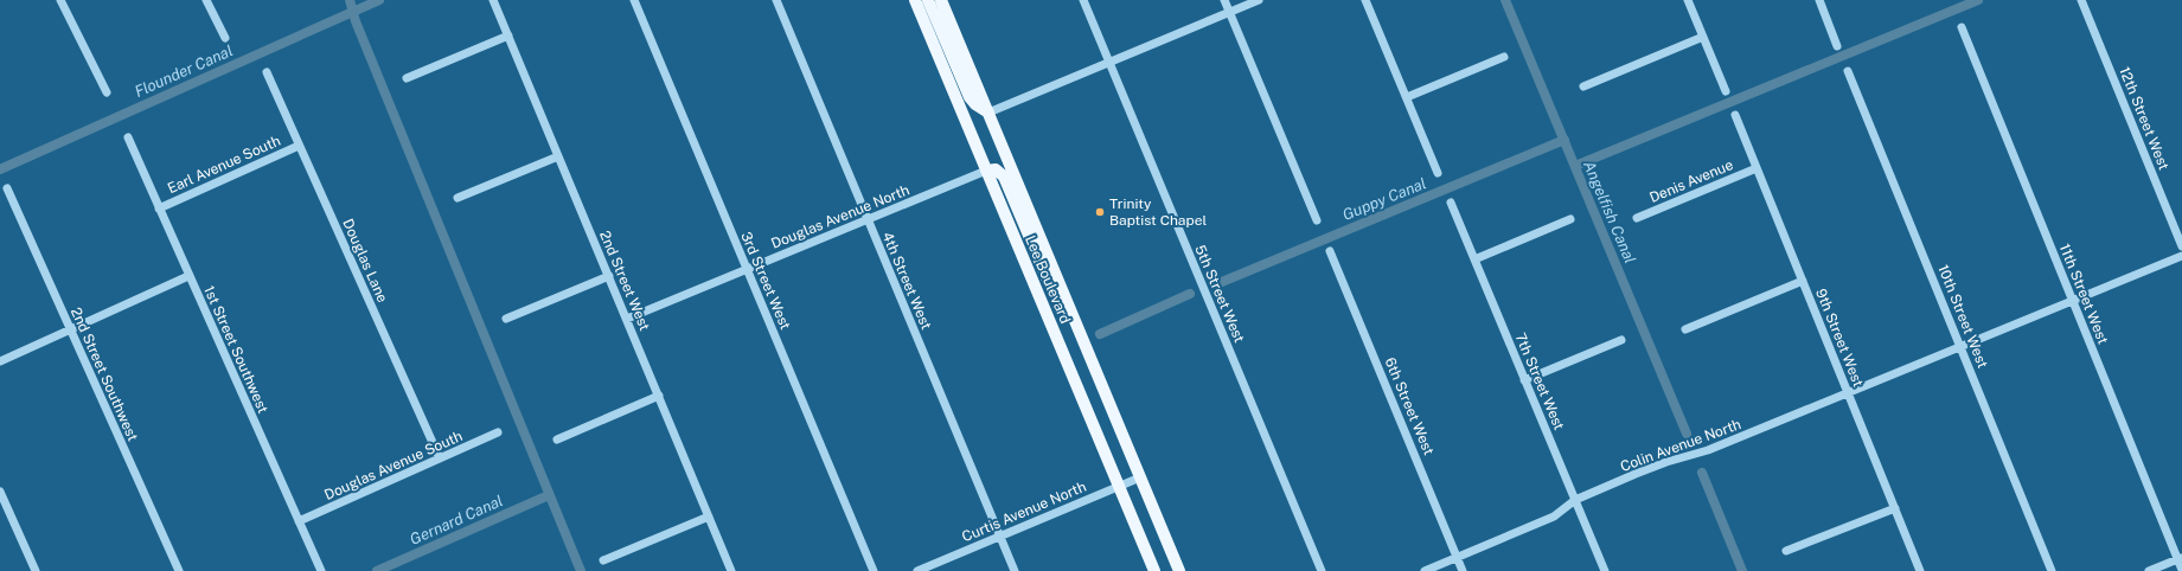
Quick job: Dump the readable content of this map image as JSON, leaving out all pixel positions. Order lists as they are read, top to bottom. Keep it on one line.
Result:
{"streets":{"main road":["Lee Boulevard"],"street":["12th Street West","Earl Avenue South","Denis Avenue","Douglas Avenue North","Douglas Lane","2nd Street West","3rd Street West","4th Street West","5th Street West","11th Street West","10th Street West","9th Street West","1st Street Southwest","2nd Street Southwest","7th Street West","6th Street West","Colin Avenue North","Douglas Avenue South","Curtis Avenue North"]},"crossings":[["Earl Avenue South","Douglas Lane"],["Earl Avenue South","1st Street Southwest"],["Denis Avenue","9th Street West"],["Douglas Avenue North","Lee Boulevard"],["Douglas Avenue North","2nd Street West"],["Douglas Avenue North","3rd Street West"],["Douglas Avenue North","4th Street West"],["Douglas Lane","Douglas Avenue South"],["Lee Boulevard","Curtis Avenue North"],["4th Street West","Curtis Avenue North"],["11th Street West","Colin Avenue North"],["10th Street West","Colin Avenue North"],["9th Street West","Colin Avenue North"],["1st Street Southwest","Douglas Avenue South"],["7th Street West","Colin Avenue North"],["6th Street West","Colin Avenue North"]],"water":["Flounder Canal","Guppy Canal","Angelfish Canal","Gernard Canal"],"places":["Trinity Baptist Chapel"]}
